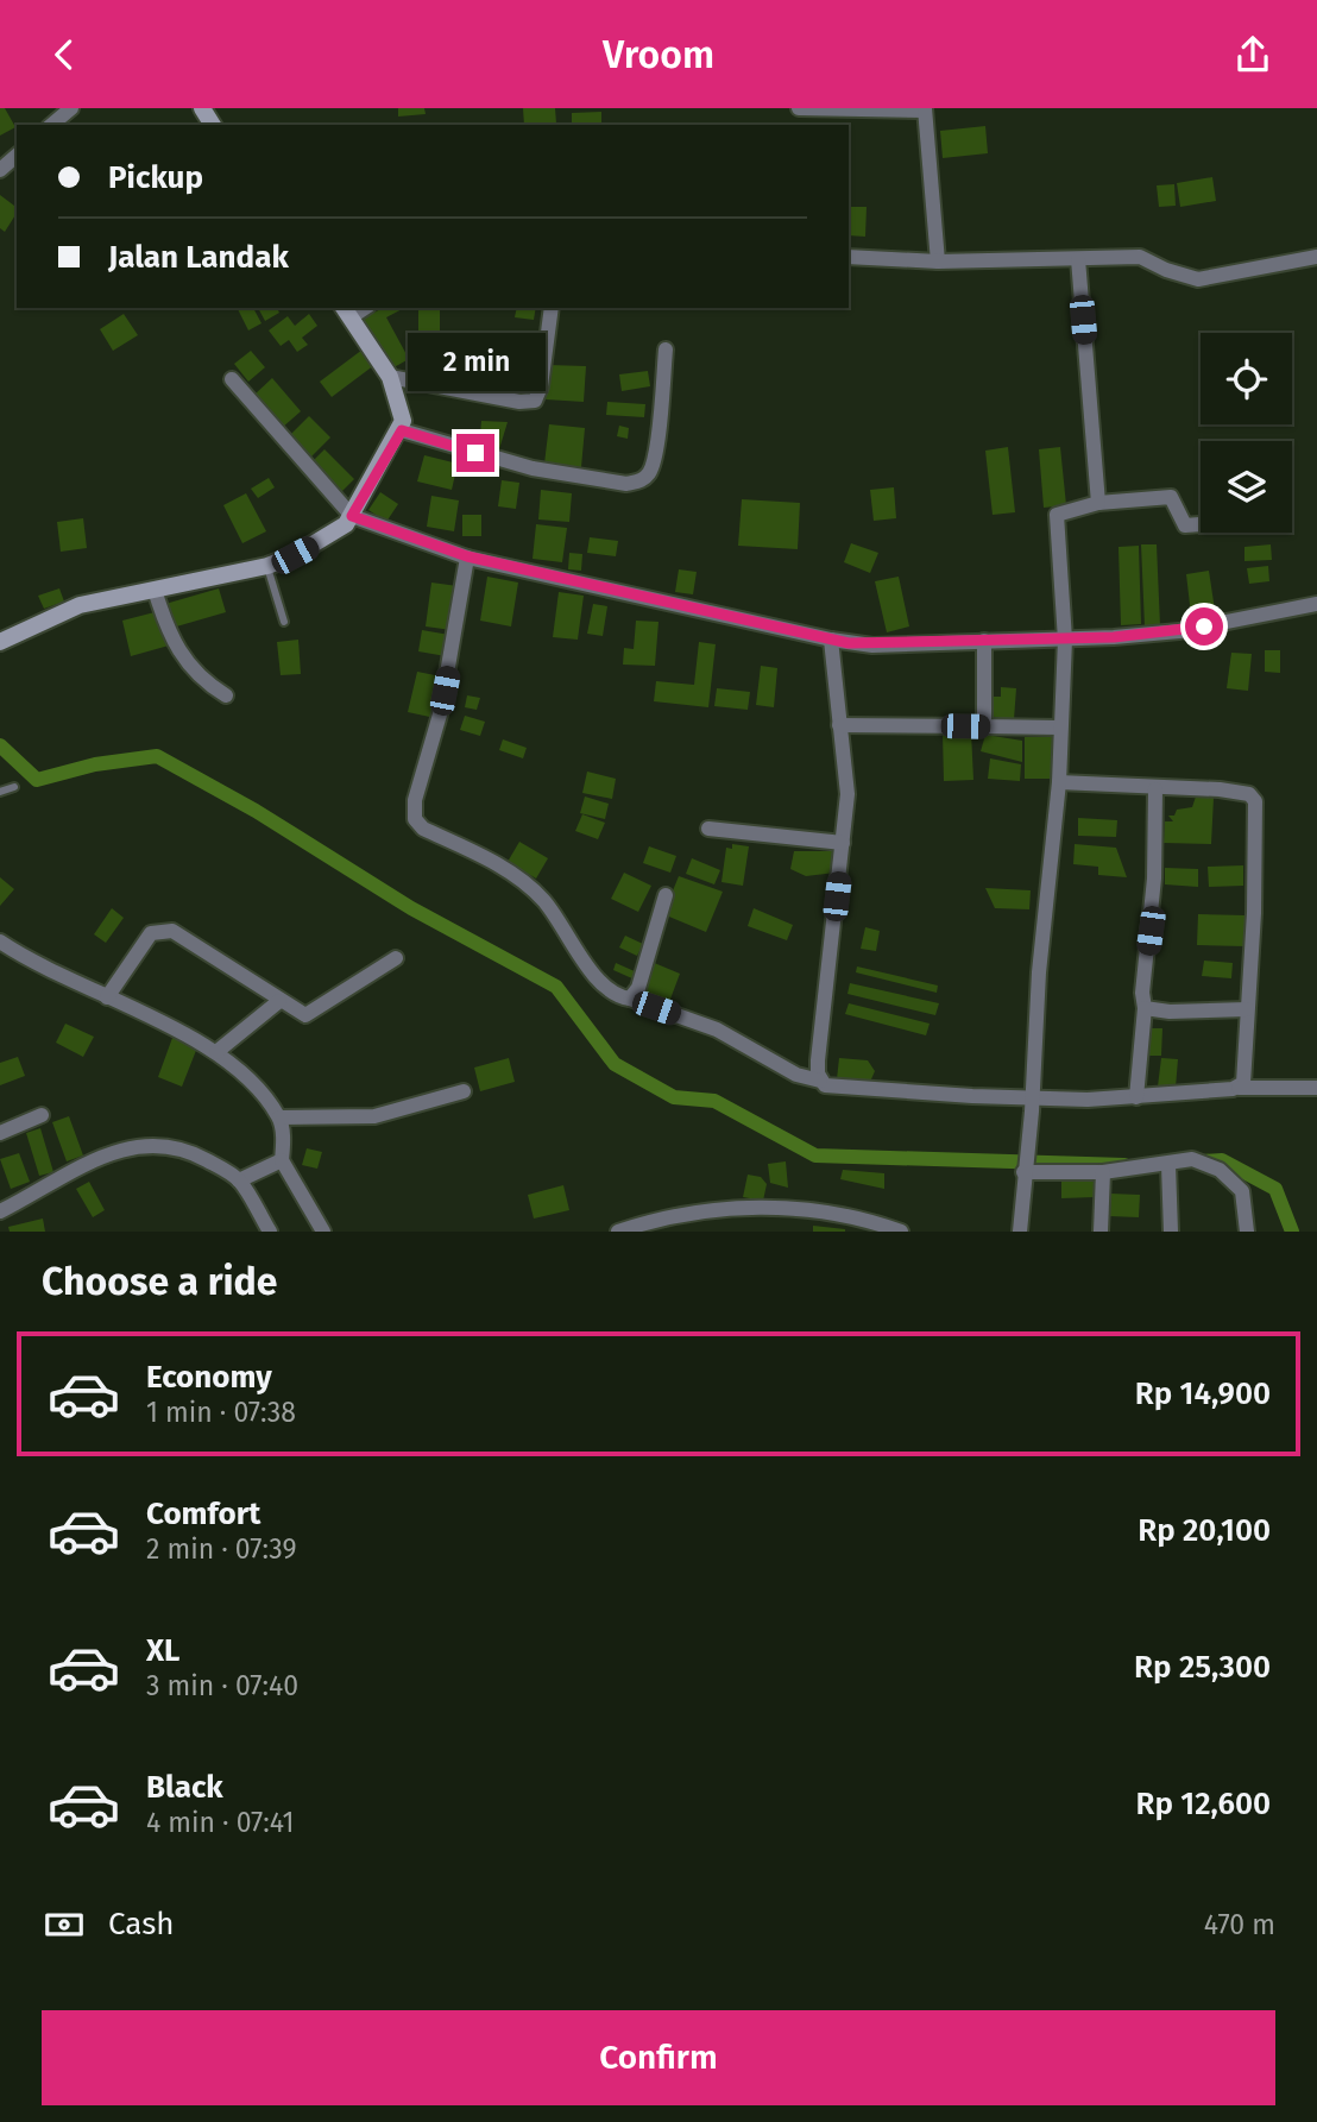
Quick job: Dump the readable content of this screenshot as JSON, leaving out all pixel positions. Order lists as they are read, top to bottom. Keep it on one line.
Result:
{"page":{"header":"Vroom","banner":["Pickup","Jalan Landak"],"bubble":"2 min","heading":"Choose a ride","list":[{"name":"Economy","note":"1 min · 07:38","value":"Rp 14,900"},{"name":"Comfort","note":"2 min · 07:39","value":"Rp 20,100"},{"name":"XL","note":"3 min · 07:40","value":"Rp 25,300"},{"name":"Black","note":"4 min · 07:41","value":"Rp 12,600"}],"pay":["Cash","470 m"],"buttons":"Confirm"}}
